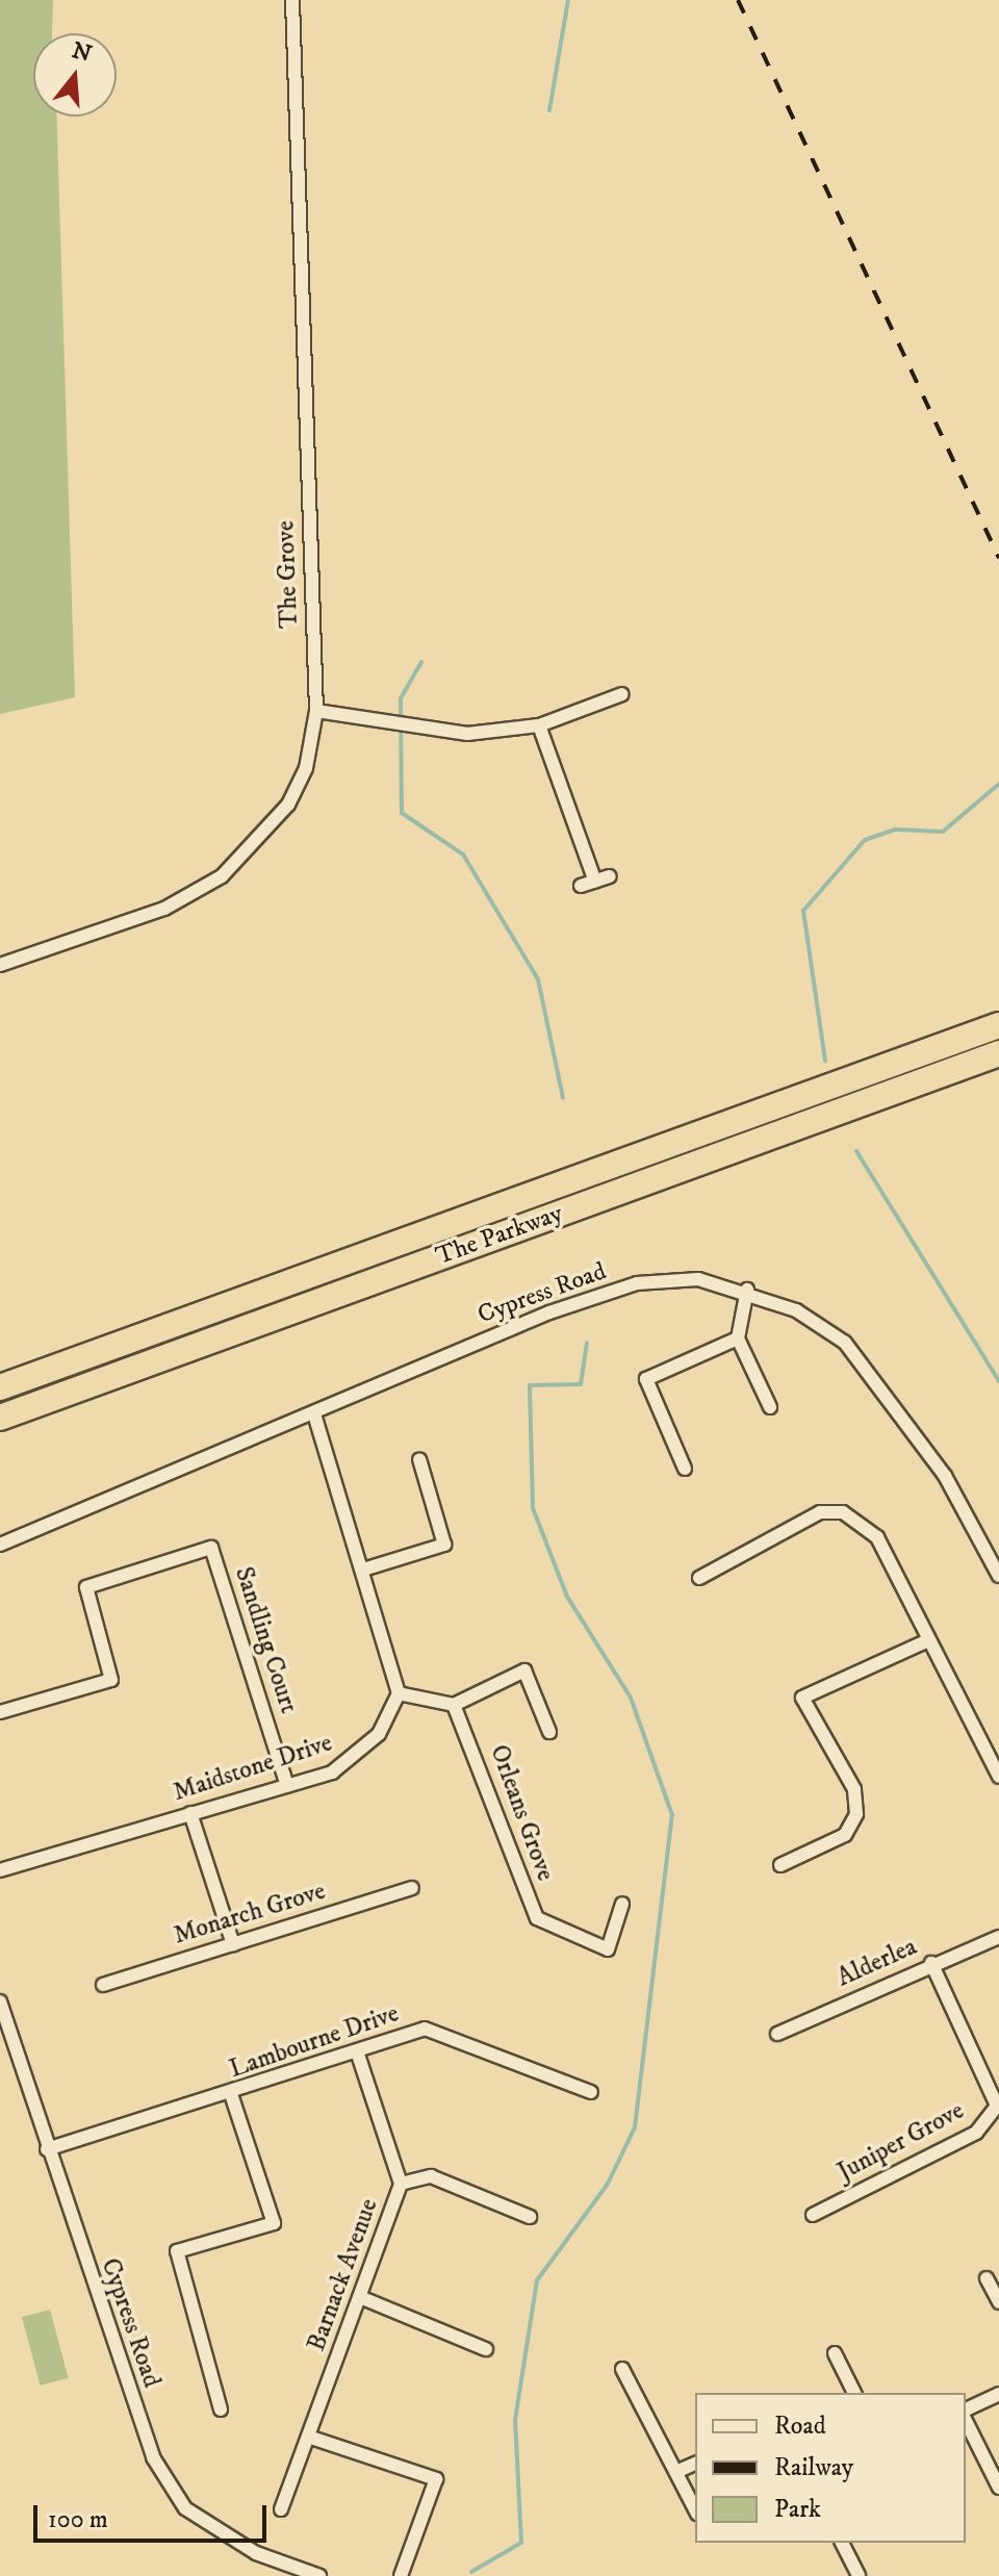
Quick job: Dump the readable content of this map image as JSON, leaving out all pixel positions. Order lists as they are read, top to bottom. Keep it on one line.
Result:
{"streets":{"highway":["The Parkway"],"street":["The Grove","Cypress Road","Sandling Court","Maidstone Drive","Orleans Grove","Monarch Grove","Alderlea","Lambourne Drive","Juniper Grove","Barnack Avenue"]},"crossings":[["Cypress Road","Lambourne Drive"],["Sandling Court","Maidstone Drive"],["Alderlea","Juniper Grove"],["Lambourne Drive","Barnack Avenue"]],"legend":["Road","Railway","Park"],"scale_bar":"100 m","north":"top"}
